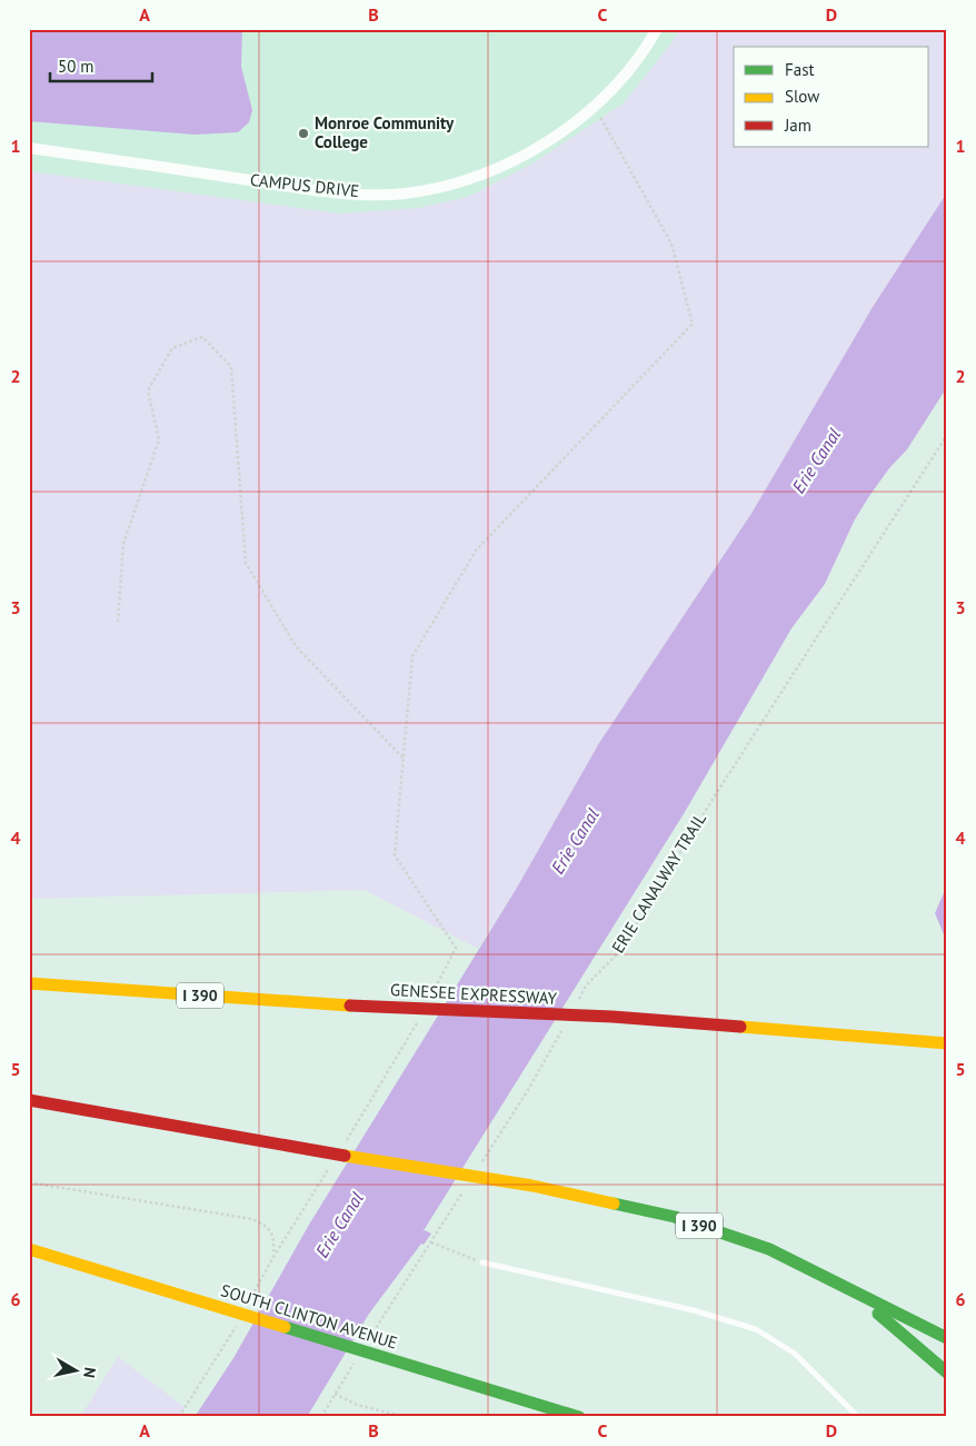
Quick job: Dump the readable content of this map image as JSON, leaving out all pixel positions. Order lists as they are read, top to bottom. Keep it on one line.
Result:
{"streets":{"main road":["GENESEE EXPRESSWAY","I 390","SOUTH CLINTON AVENUE"],"street":["CAMPUS DRIVE"],"path":["ERIE CANALWAY TRAIL"]},"crossings":[["GENESEE EXPRESSWAY","I 390"]],"water":["Erie Canal"],"places":["Monroe Community College"],"legend":["Fast","Slow","Jam"],"scale_bar":"50 m","north":"right","grid":{"columns":["A","B","C","D"],"rows":["1","2","3","4","5","6"]}}
